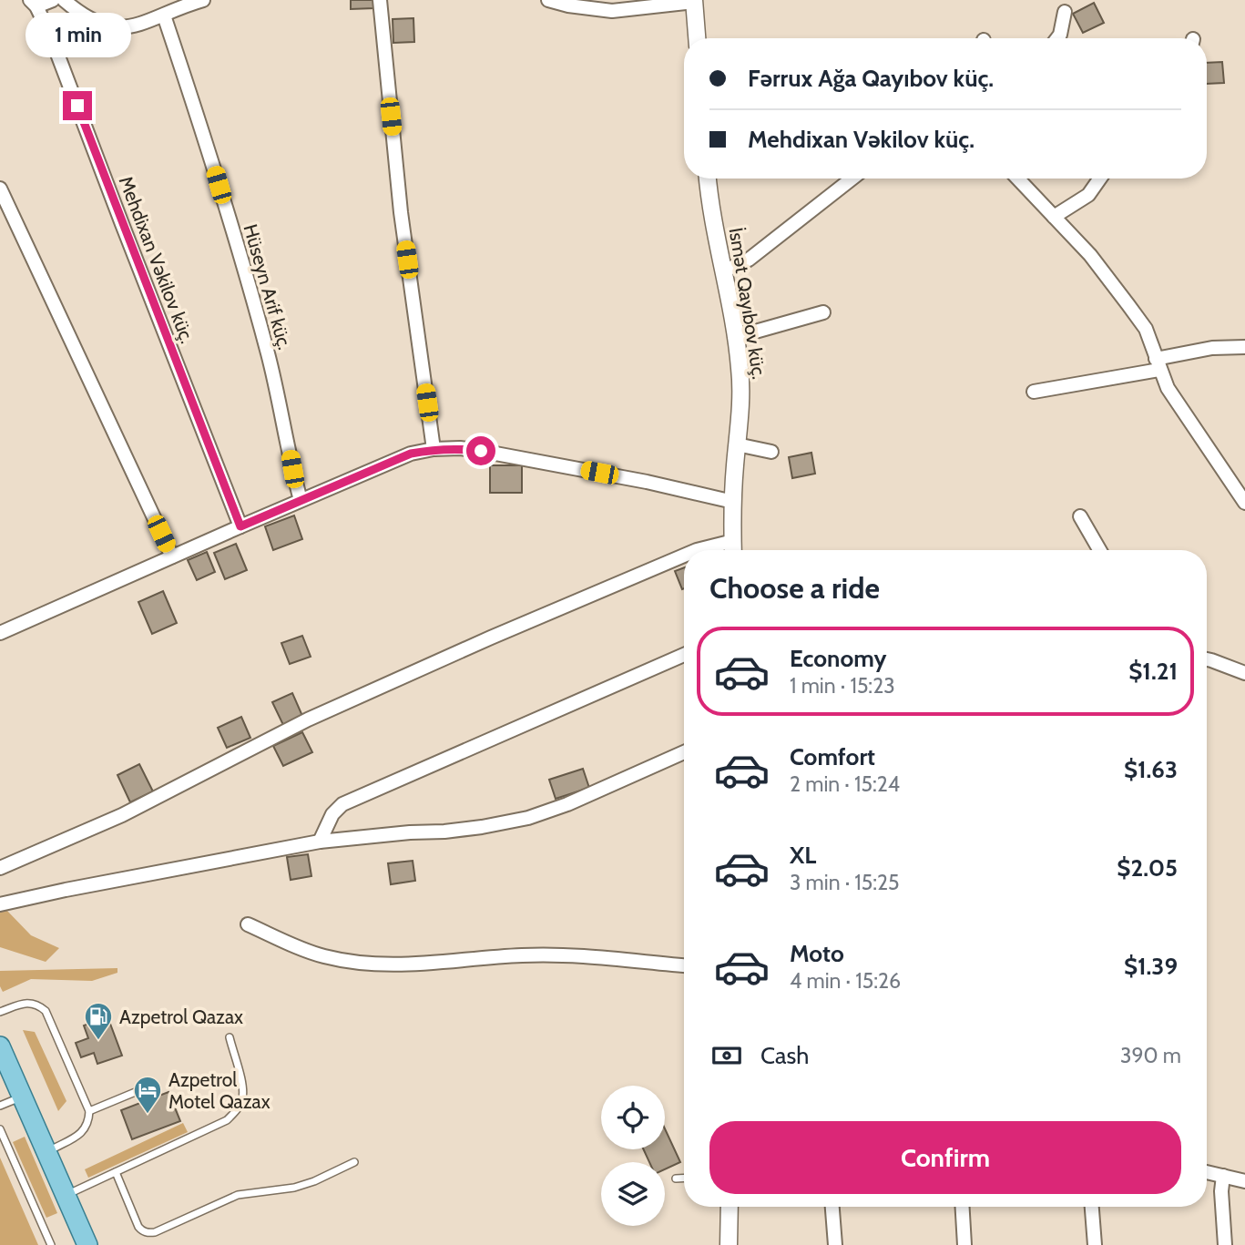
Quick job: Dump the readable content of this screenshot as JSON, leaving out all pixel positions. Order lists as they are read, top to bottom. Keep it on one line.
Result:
{"streets":{"street":["Mehdixan Vəkilov küç.","Hüseyn Arif küç.","İsmət Qayıbov küç."]},"places":{"fuel station":["Azpetrol Qazax"],"hotel":["Azpetrol Motel Qazax"]},"page":{"bubble":"1 min","banner":["Fərrux Ağa Qayıbov küç.","Mehdixan Vəkilov küç."],"heading":"Choose a ride","list":[{"name":"Economy","note":"1 min · 15:23","value":"$1.21"},{"name":"Comfort","note":"2 min · 15:24","value":"$1.63"},{"name":"XL","note":"3 min · 15:25","value":"$2.05"},{"name":"Moto","note":"4 min · 15:26","value":"$1.39"}],"pay":["Cash","390 m"],"buttons":"Confirm"}}
